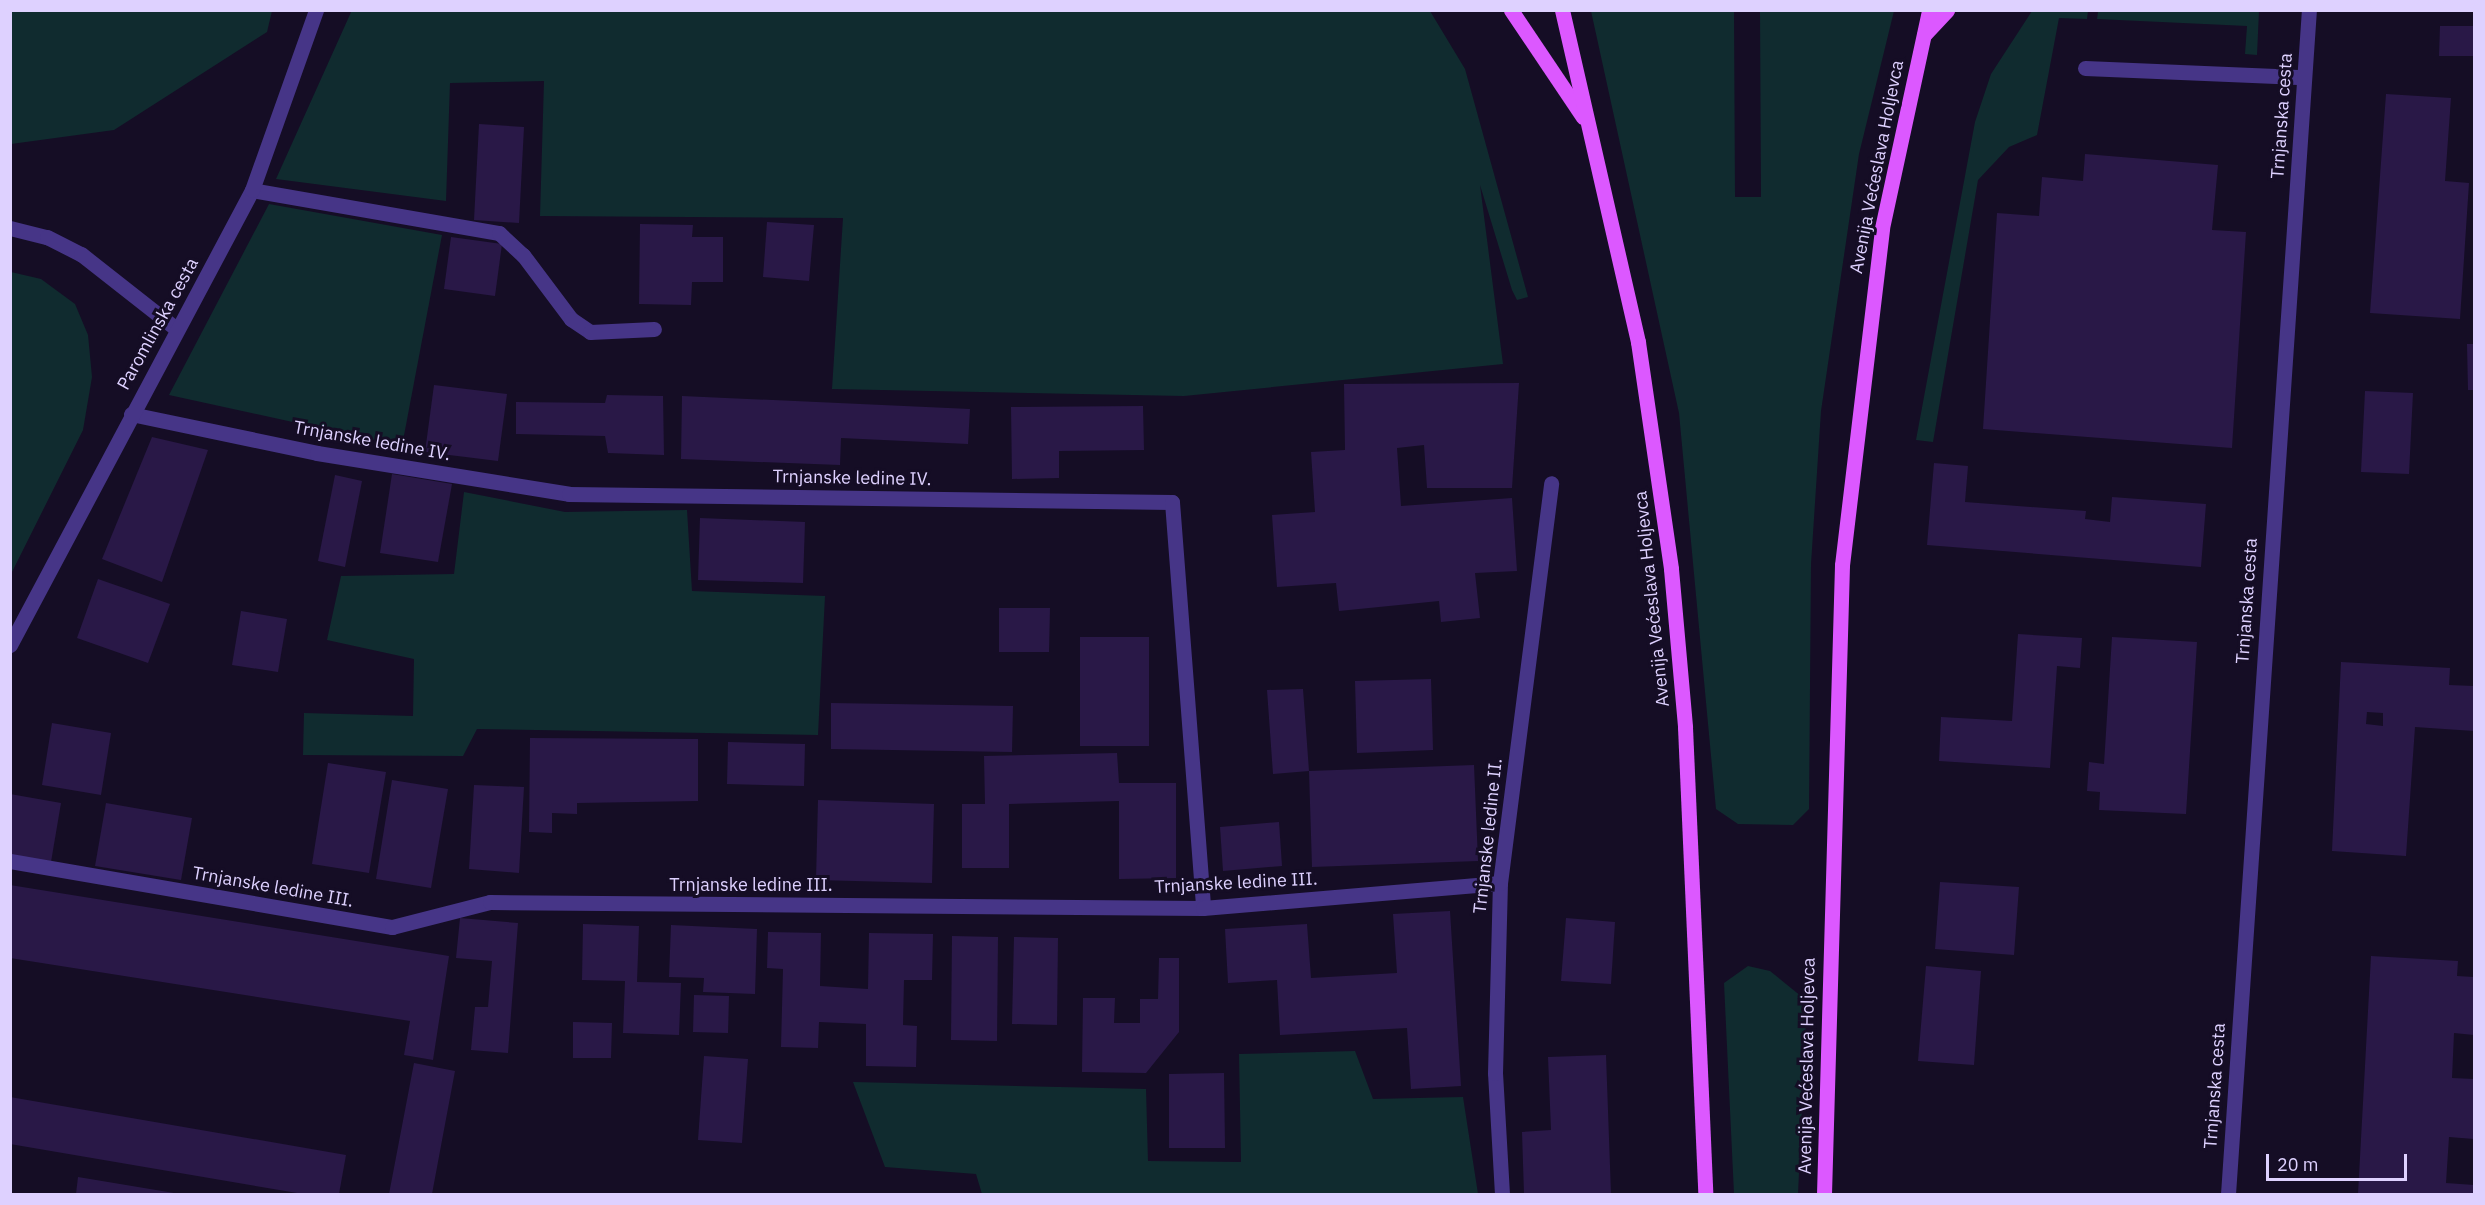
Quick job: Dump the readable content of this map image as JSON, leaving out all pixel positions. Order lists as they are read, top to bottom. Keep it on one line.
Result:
{"streets":{"main road":["Avenija Većeslava Holjevca"],"street":["Trnjanska cesta","Paromlinska cesta","Trnjanske ledine IV.","Trnjanske ledine II.","Trnjanske ledine III."]},"crossings":[["Paromlinska cesta","Trnjanske ledine IV."],["Trnjanske ledine IV.","Trnjanske ledine III."],["Trnjanske ledine II.","Trnjanske ledine III."]],"scale_bar":"20 m"}
